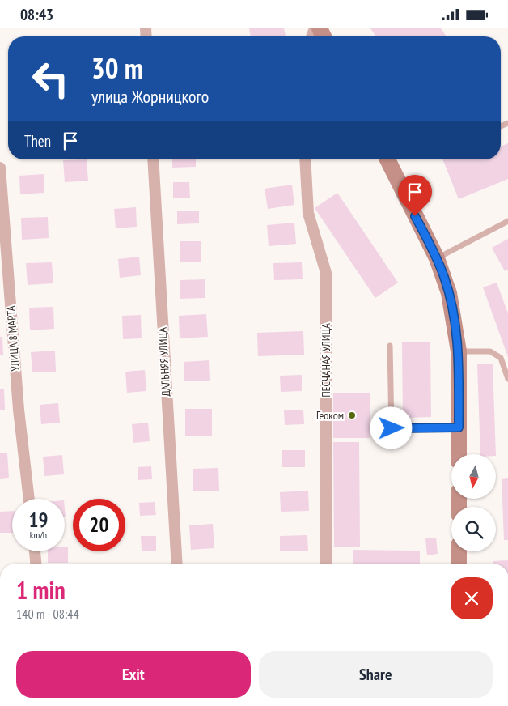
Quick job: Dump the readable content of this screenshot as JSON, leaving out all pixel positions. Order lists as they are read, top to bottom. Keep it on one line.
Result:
{"streets":{"street":["УЛИЦА 8 МАРТА","ПЕСЧАНАЯ УЛИЦА","ДАЛЬНЯЯ УЛИЦА"]},"places":["Геоком"],"north":"bottom","page":{"status":"08:43","turn":["30 m","улица Жорницкого"],"then":"Then","speed":"19 km/h","limit":"20","heading":["1 min","140 m · 08:44"],"buttons":["Exit","Share"]}}
